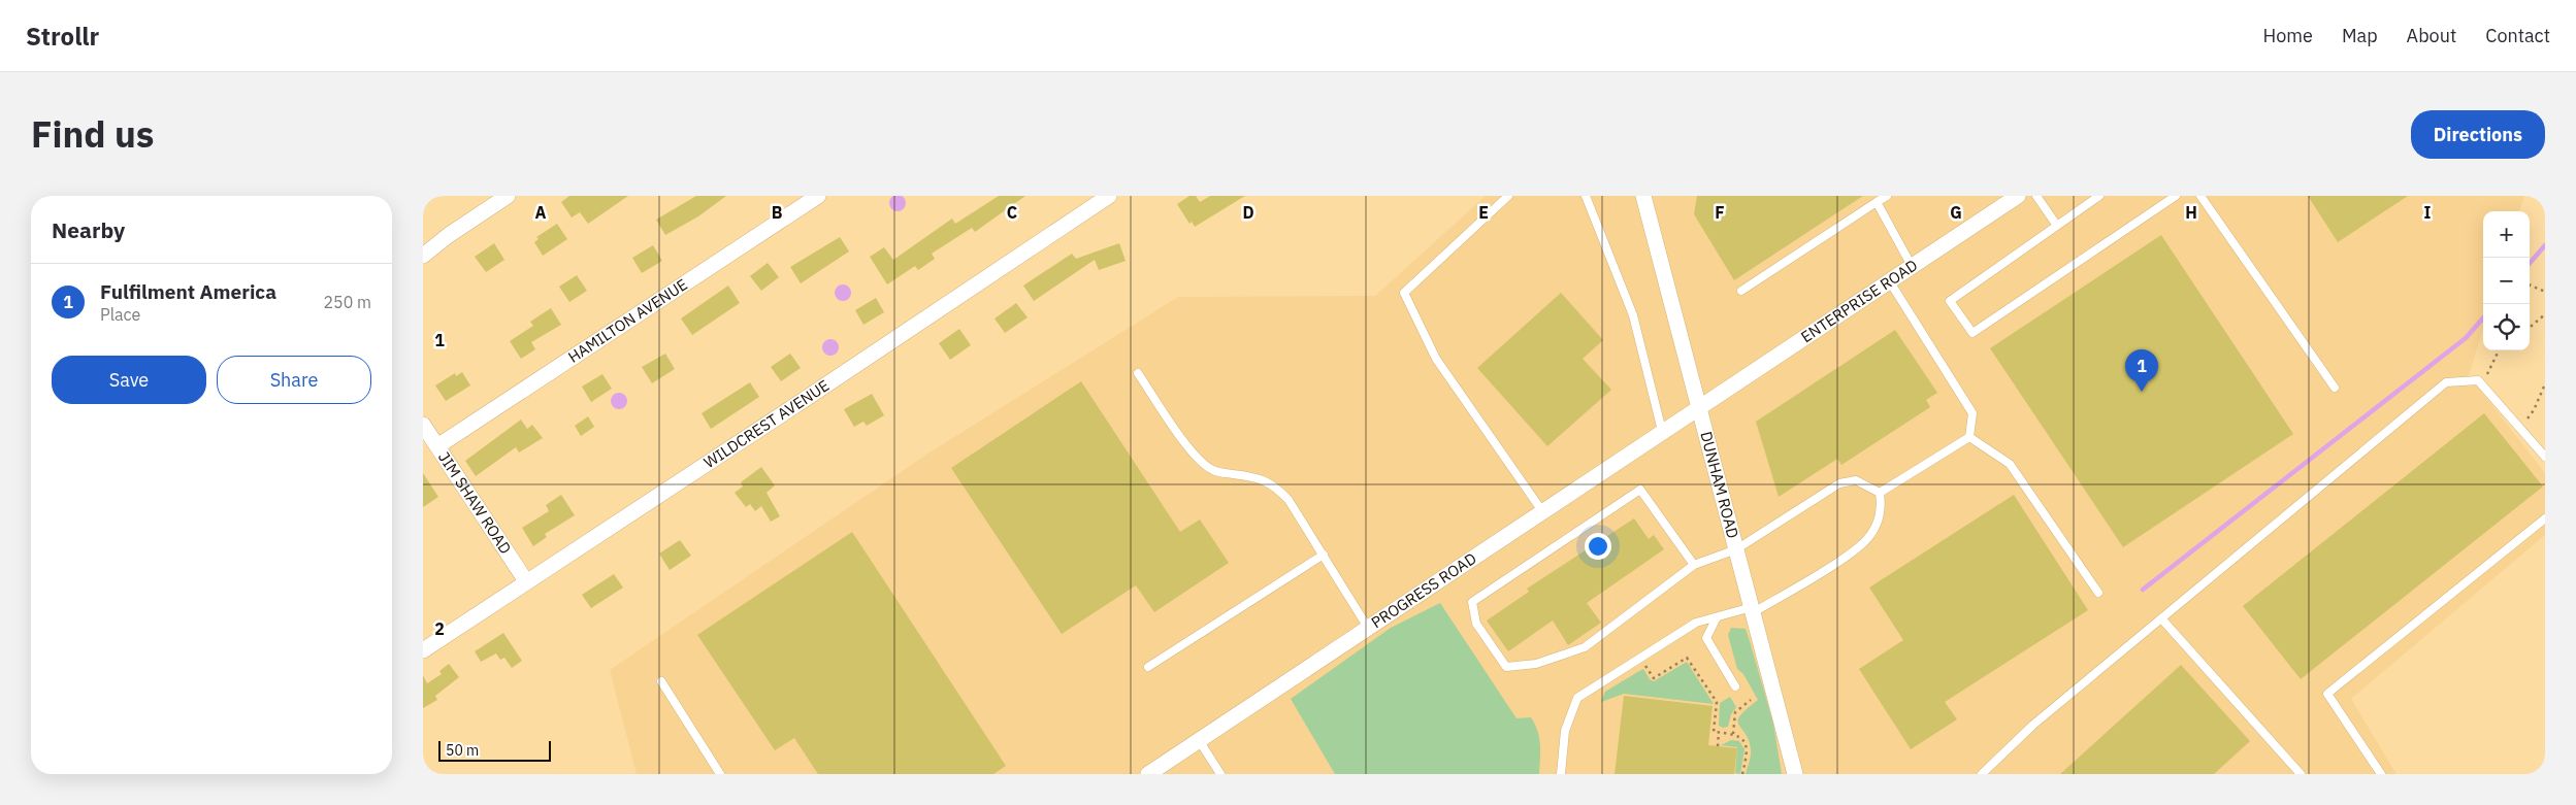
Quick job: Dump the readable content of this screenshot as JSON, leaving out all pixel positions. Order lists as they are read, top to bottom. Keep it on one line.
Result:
{"streets":{"street":["ENTERPRISE ROAD","HAMILTON AVENUE","WILDCREST AVENUE","DUNHAM ROAD","JIM SHAW ROAD","PROGRESS ROAD"]},"crossings":[["ENTERPRISE ROAD","DUNHAM ROAD"],["ENTERPRISE ROAD","PROGRESS ROAD"],["HAMILTON AVENUE","JIM SHAW ROAD"],["WILDCREST AVENUE","JIM SHAW ROAD"],["DUNHAM ROAD","PROGRESS ROAD"]],"scale_bar":"50 m","page":{"header":"Strollr","nav":["Home","Map","About","Contact"],"title":"Find us","buttons":["Directions",["Save","Share"]],"heading":"Nearby","map_buttons":["+","−"],"list":[{"mark":"1","name":"Fulfilment America","note":"Place","value":"250 m"}],"pins":"1","scale":"50 m"},"grid":{"columns":["A","B","C","D","E","F","G","H","I"],"rows":["1","2"]}}
